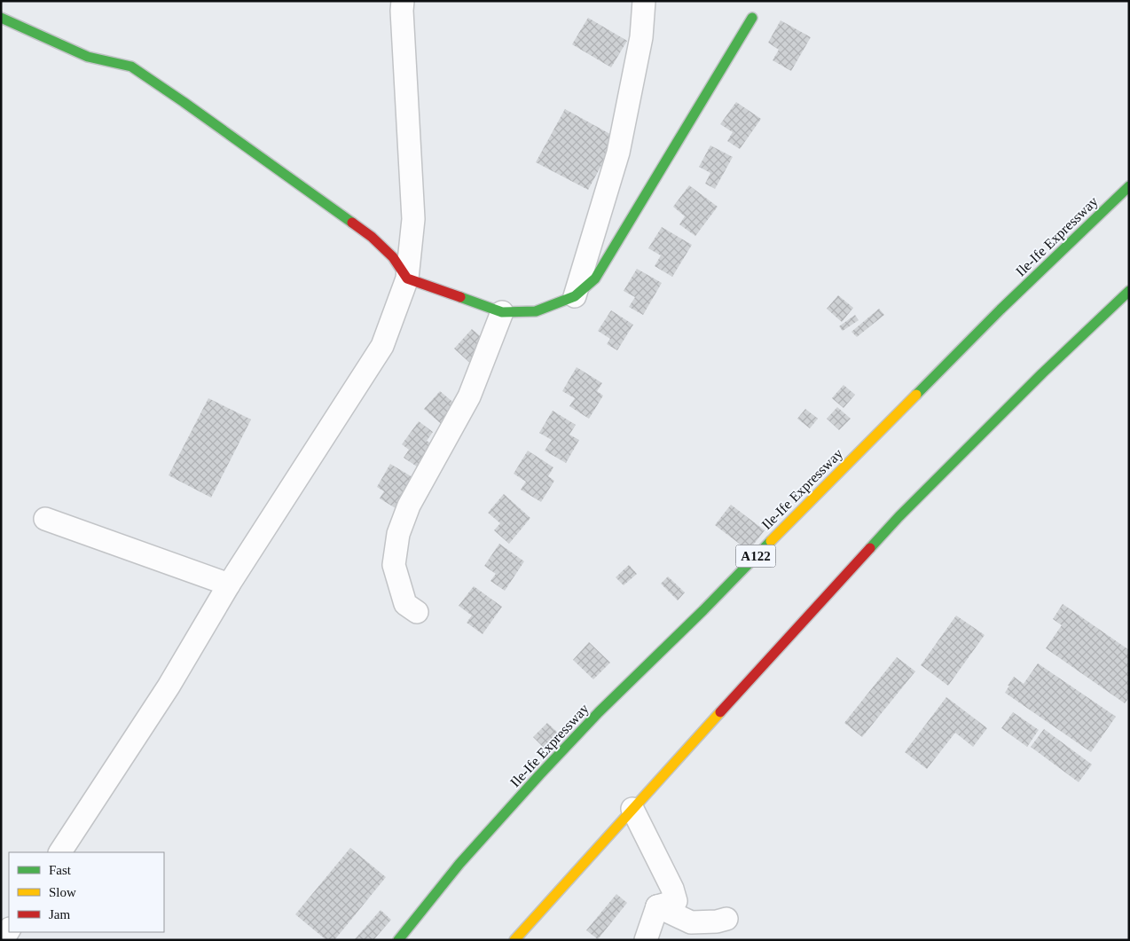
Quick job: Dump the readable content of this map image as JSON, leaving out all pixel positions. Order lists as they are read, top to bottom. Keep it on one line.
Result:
{"streets":{"main road":["Ile-Ife Expressway","A122"]},"legend":["Fast","Slow","Jam"]}
